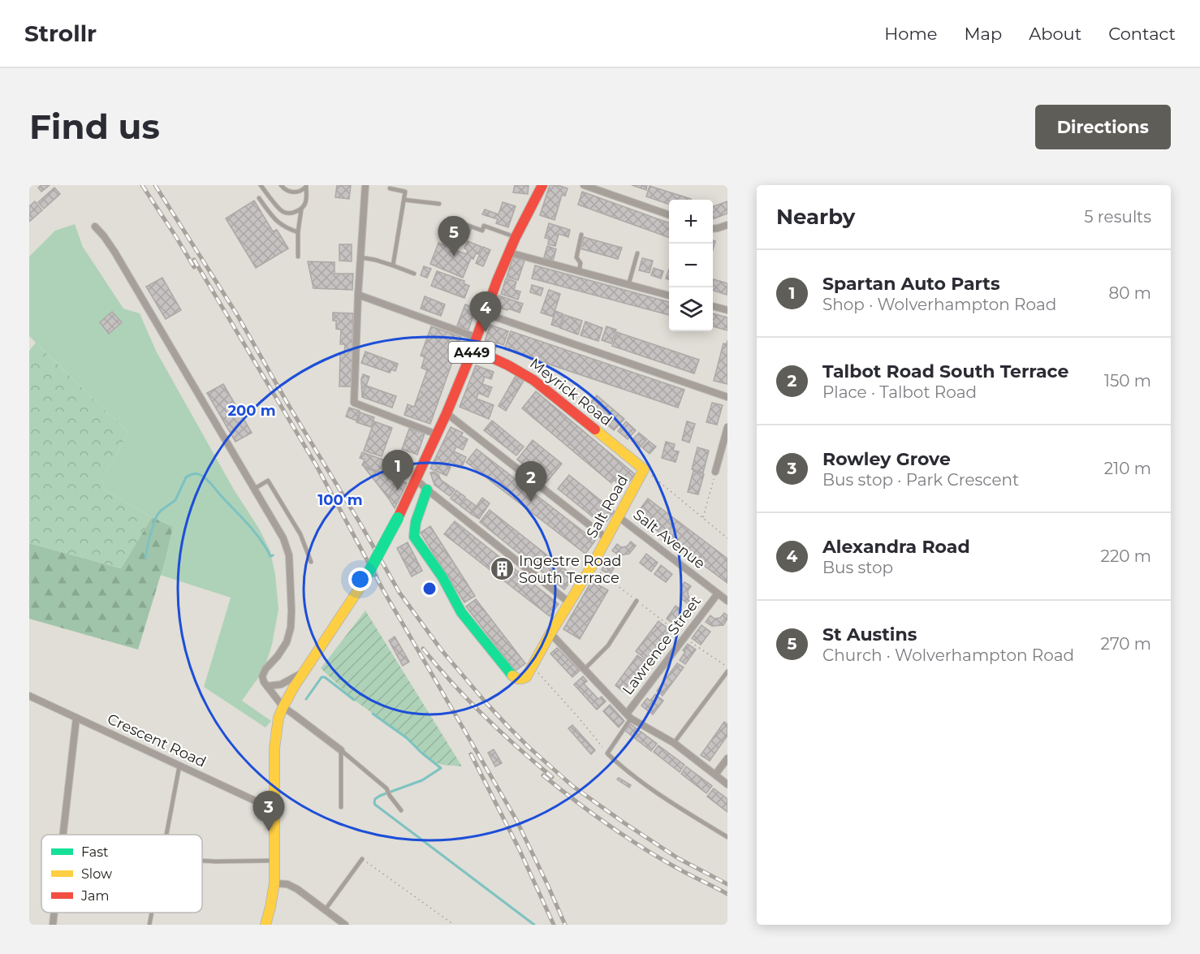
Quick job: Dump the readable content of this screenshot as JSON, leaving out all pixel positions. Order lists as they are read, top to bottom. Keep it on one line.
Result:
{"streets":{"main road":["A449","Meyrick Road","Salt Road"],"street":["Salt Avenue","Lawrence Street","Crescent Road"]},"crossings":[["A449","Meyrick Road"],["A449","Crescent Road"],["Meyrick Road","Salt Road"],["Salt Road","Salt Avenue"],["Salt Avenue","Lawrence Street"]],"places":{"building":["Ingestre Road South Terrace"]},"legend":["Fast","Slow","Jam"],"page":{"header":"Strollr","nav":["Home","Map","About","Contact"],"buttons":"Directions","title":"Find us","heading":["Nearby","5 results"],"map_buttons":["+","−"],"pins":["5","4","1","2","3"],"list":[{"mark":"1","name":"Spartan Auto Parts","note":"Shop · Wolverhampton Road","value":"80 m"},{"mark":"2","name":"Talbot Road South Terrace","note":"Place · Talbot Road","value":"150 m"},{"mark":"3","name":"Rowley Grove","note":"Bus stop · Park Crescent","value":"210 m"},{"mark":"4","name":"Alexandra Road","note":"Bus stop","value":"220 m"},{"mark":"5","name":"St Austins","note":"Church · Wolverhampton Road","value":"270 m"}]},"rings":["200 m","100 m"]}
